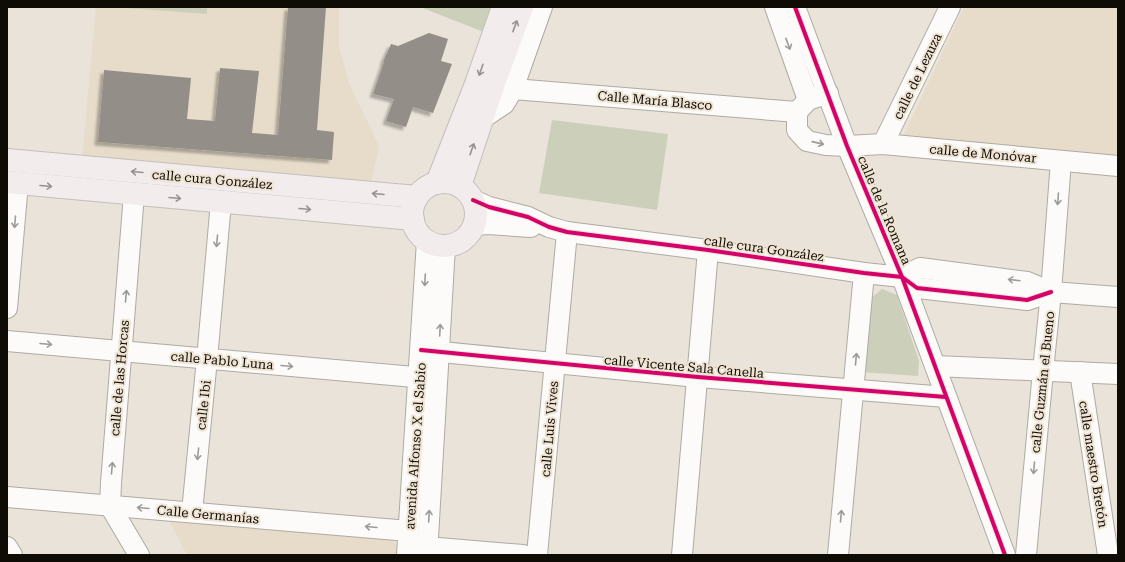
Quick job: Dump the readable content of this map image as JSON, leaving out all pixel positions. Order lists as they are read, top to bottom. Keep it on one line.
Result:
{"streets":{"main road":["calle cura González"],"street":["calle de Lezuza","Calle María Blasco","calle de Monóvar","calle de la Romana","calle Pablo Luna","calle Vicente Sala Canella","calle de las Horcas","calle Guzmán el Bueno","calle Ibi","calle Luis Vives","avenida Alfonso X el Sabio","calle maestro Bretón","Calle Germanías"]},"crossings":[["calle de Lezuza","calle de Monóvar"],["Calle María Blasco","calle de Monóvar"],["calle de Monóvar","calle de la Romana"],["calle de Monóvar","calle Guzmán el Bueno"],["calle cura González","calle de la Romana"],["calle cura González","calle de las Horcas"],["calle cura González","calle Ibi"],["calle cura González","calle Luis Vives"],["calle cura González","avenida Alfonso X el Sabio"],["calle de la Romana","calle Vicente Sala Canella"],["calle Pablo Luna","calle de las Horcas"],["calle Pablo Luna","calle Ibi"],["calle Pablo Luna","avenida Alfonso X el Sabio"],["calle Vicente Sala Canella","calle Luis Vives"],["calle Vicente Sala Canella","avenida Alfonso X el Sabio"],["calle de las Horcas","Calle Germanías"],["calle Ibi","Calle Germanías"],["avenida Alfonso X el Sabio","Calle Germanías"]],"one_way":["calle Pablo Luna","calle Guzmán el Bueno","calle Ibi","Calle Germanías"]}
